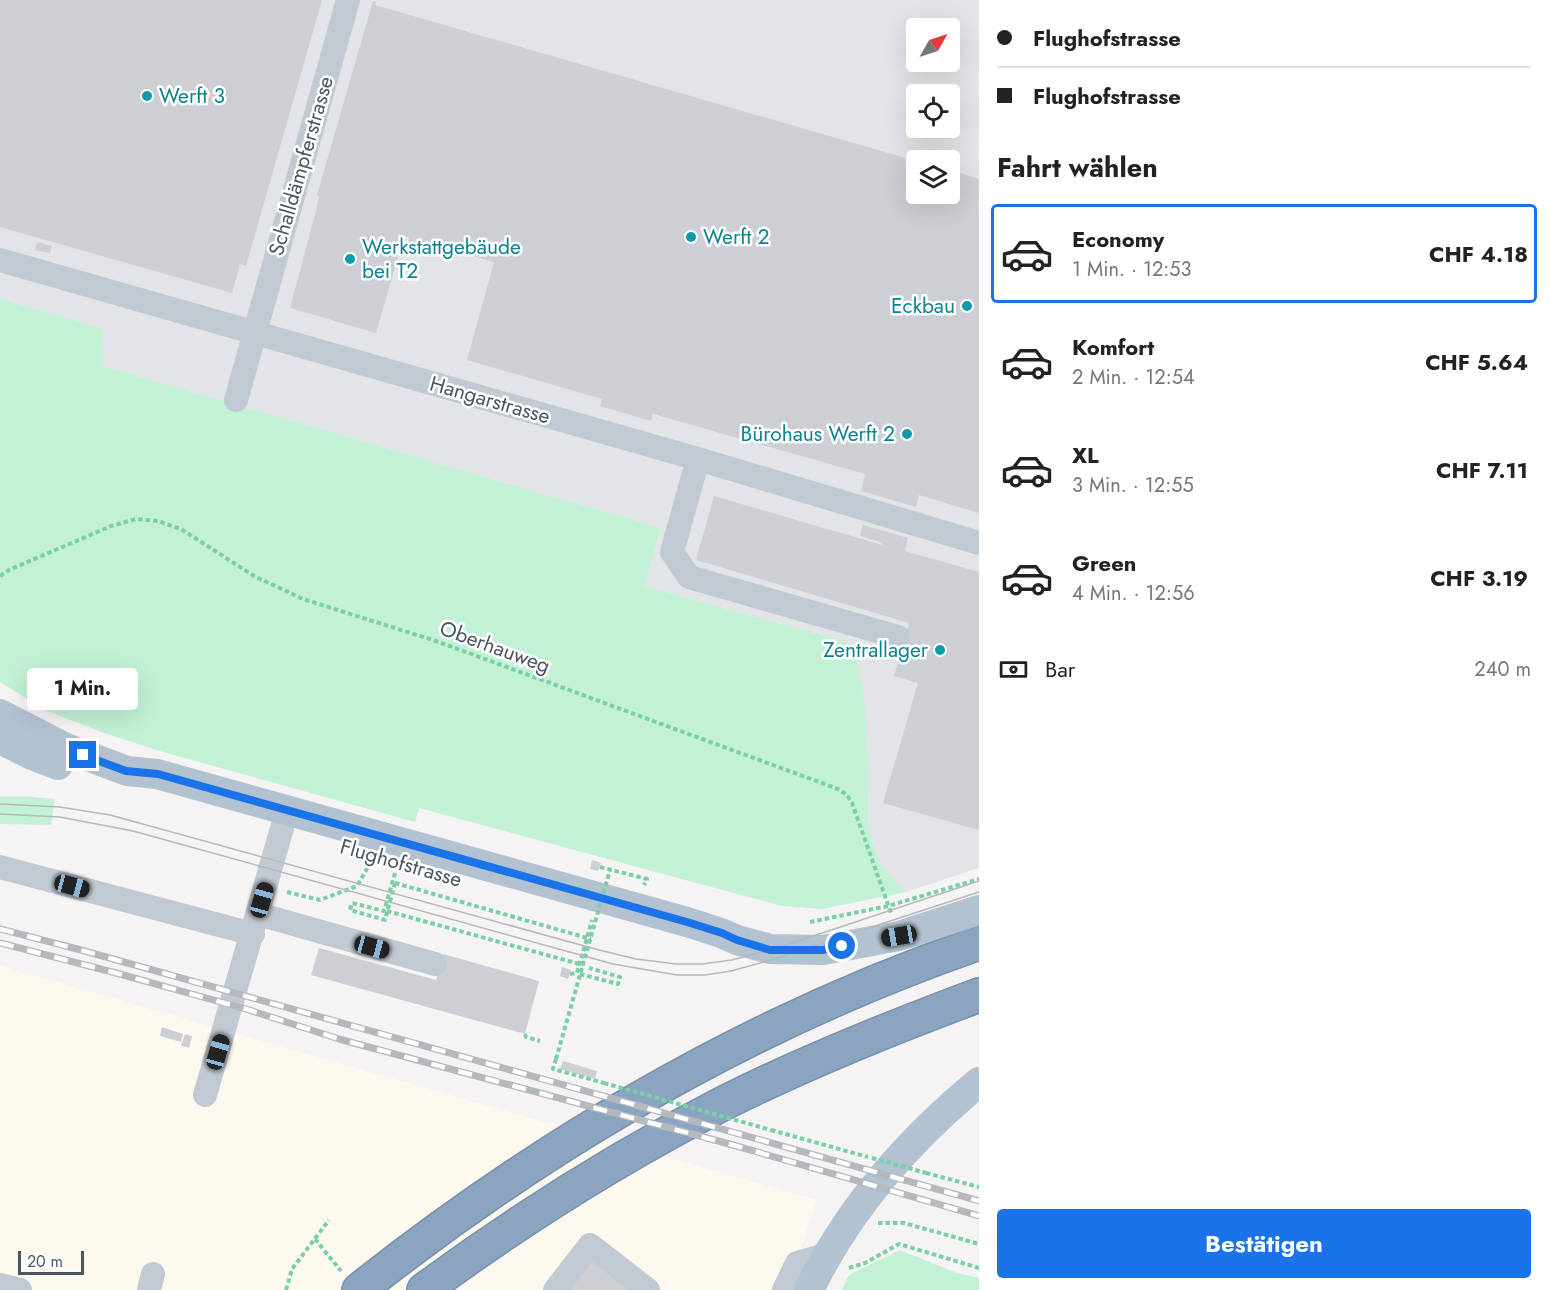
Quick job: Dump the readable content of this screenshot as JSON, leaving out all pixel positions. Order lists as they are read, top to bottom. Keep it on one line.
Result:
{"streets":{"main road":["Flughofstrasse"],"street":["Schalldämpferstrasse","Hangarstrasse"],"path":["Oberhauweg"]},"crossings":[["Schalldämpferstrasse","Hangarstrasse"],["Oberhauweg","Flughofstrasse"]],"places":["Werft 3","Werft 2","Werkstattgebäude bei T2","Eckbau","Bürohaus Werft 2","Zentrallager"],"scale_bar":"20 m","north":"top right","page":{"banner":["Flughofstrasse","Flughofstrasse"],"heading":"Fahrt wählen","list":[{"name":"Economy","note":"1 Min. · 12:53","value":"CHF 4.18"},{"name":"Komfort","note":"2 Min. · 12:54","value":"CHF 5.64"},{"name":"XL","note":"3 Min. · 12:55","value":"CHF 7.11"},{"name":"Green","note":"4 Min. · 12:56","value":"CHF 3.19"}],"pay":["Bar","240 m"],"bubble":"1 Min.","buttons":"Bestätigen","scale":"20 m"}}
